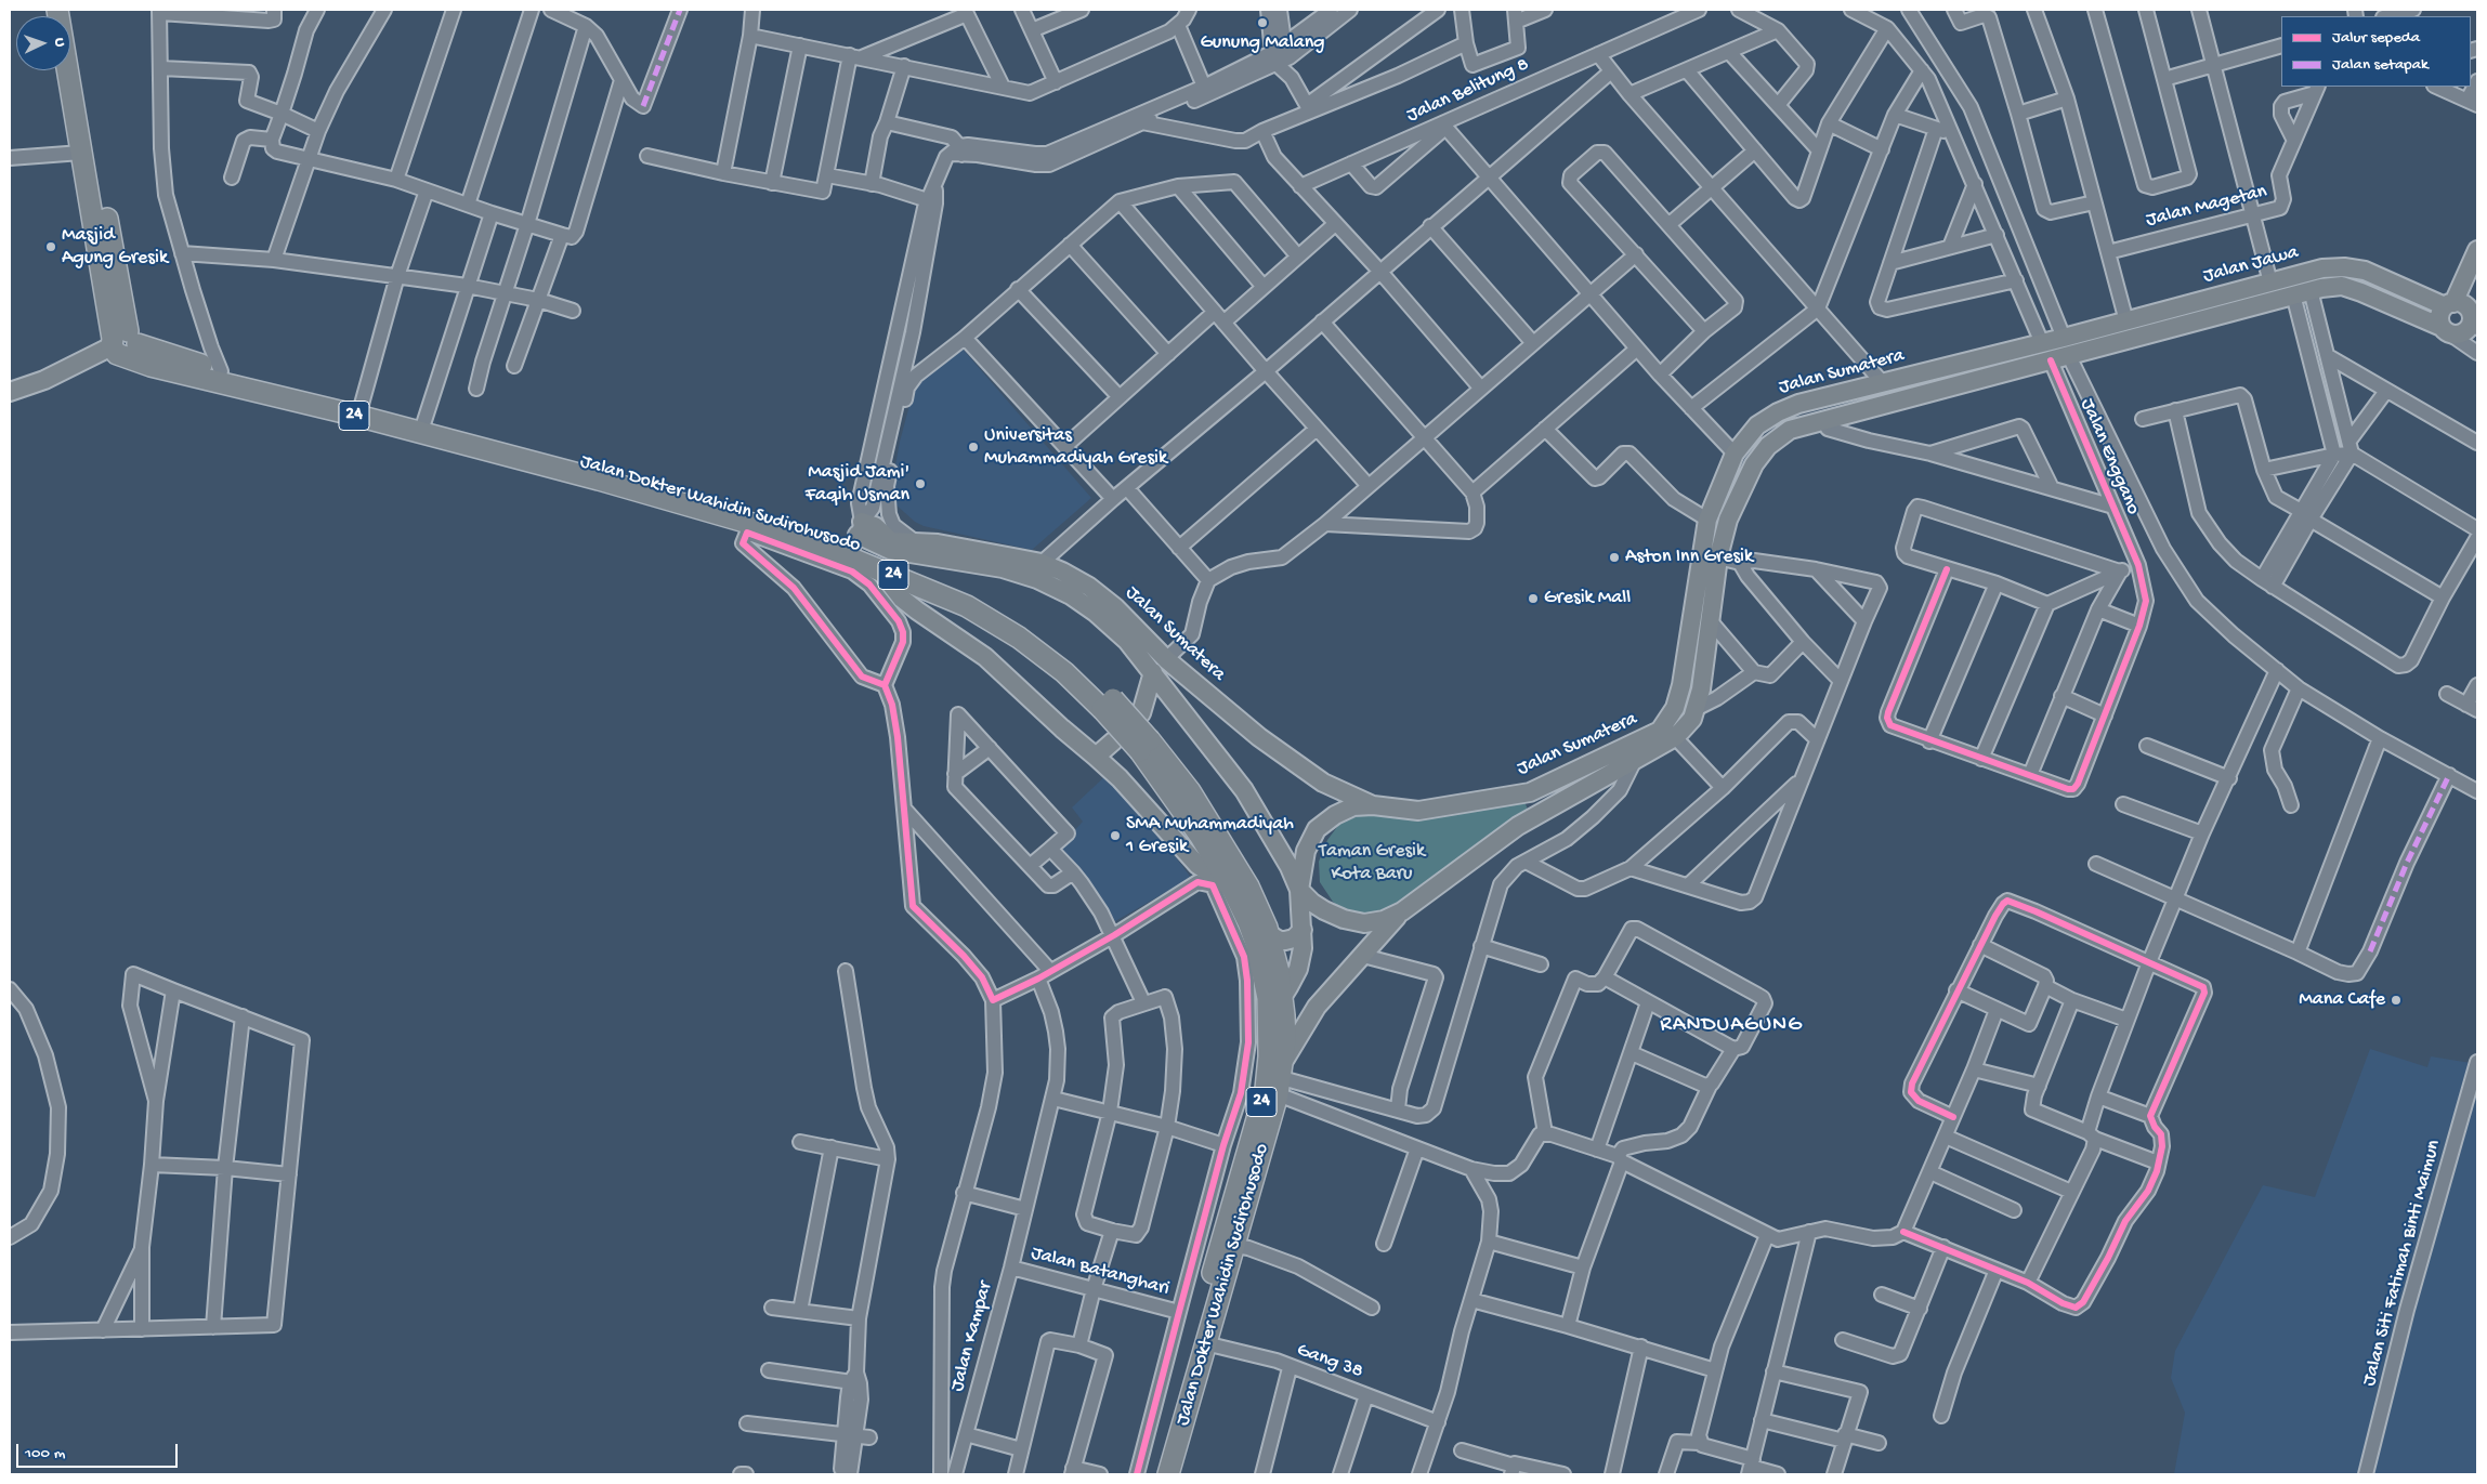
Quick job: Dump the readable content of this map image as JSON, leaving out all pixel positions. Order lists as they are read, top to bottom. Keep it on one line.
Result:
{"streets":{"highway":["24","Jalan Dokter Wahidin Sudirohusodo"],"main road":["Jalan Jawa","Jalan Sumatera"],"street":["Jalan Belitung 8","Jalan Magetan","Jalan Enggano","Jalan Siti Fatimah Binti Maimun","Jalan Batanghari","Jalan Kampar","Gang 38"]},"crossings":[["Jalan Jawa","Jalan Sumatera"],["Jalan Sumatera","Jalan Enggano"],["Jalan Sumatera","Jalan Dokter Wahidin Sudirohusodo"],["Jalan Dokter Wahidin Sudirohusodo","Gang 38"],["Jalan Batanghari","Jalan Kampar"]],"districts":["RANDUAGUNG"],"parks":["Taman Gresik Kota Baru"],"places":["Gunung Malang","Masjid Agung Gresik","Universitas Muhammadiyah Gresik","Masjid Jami' Faqih Usman","Aston Inn Gresik","Gresik Mall","SMA Muhammadiyah 1 Gresik","Mana Cafe"],"legend":["Jalur sepeda","Jalan setapak"],"scale_bar":"100 m","north":"right"}
